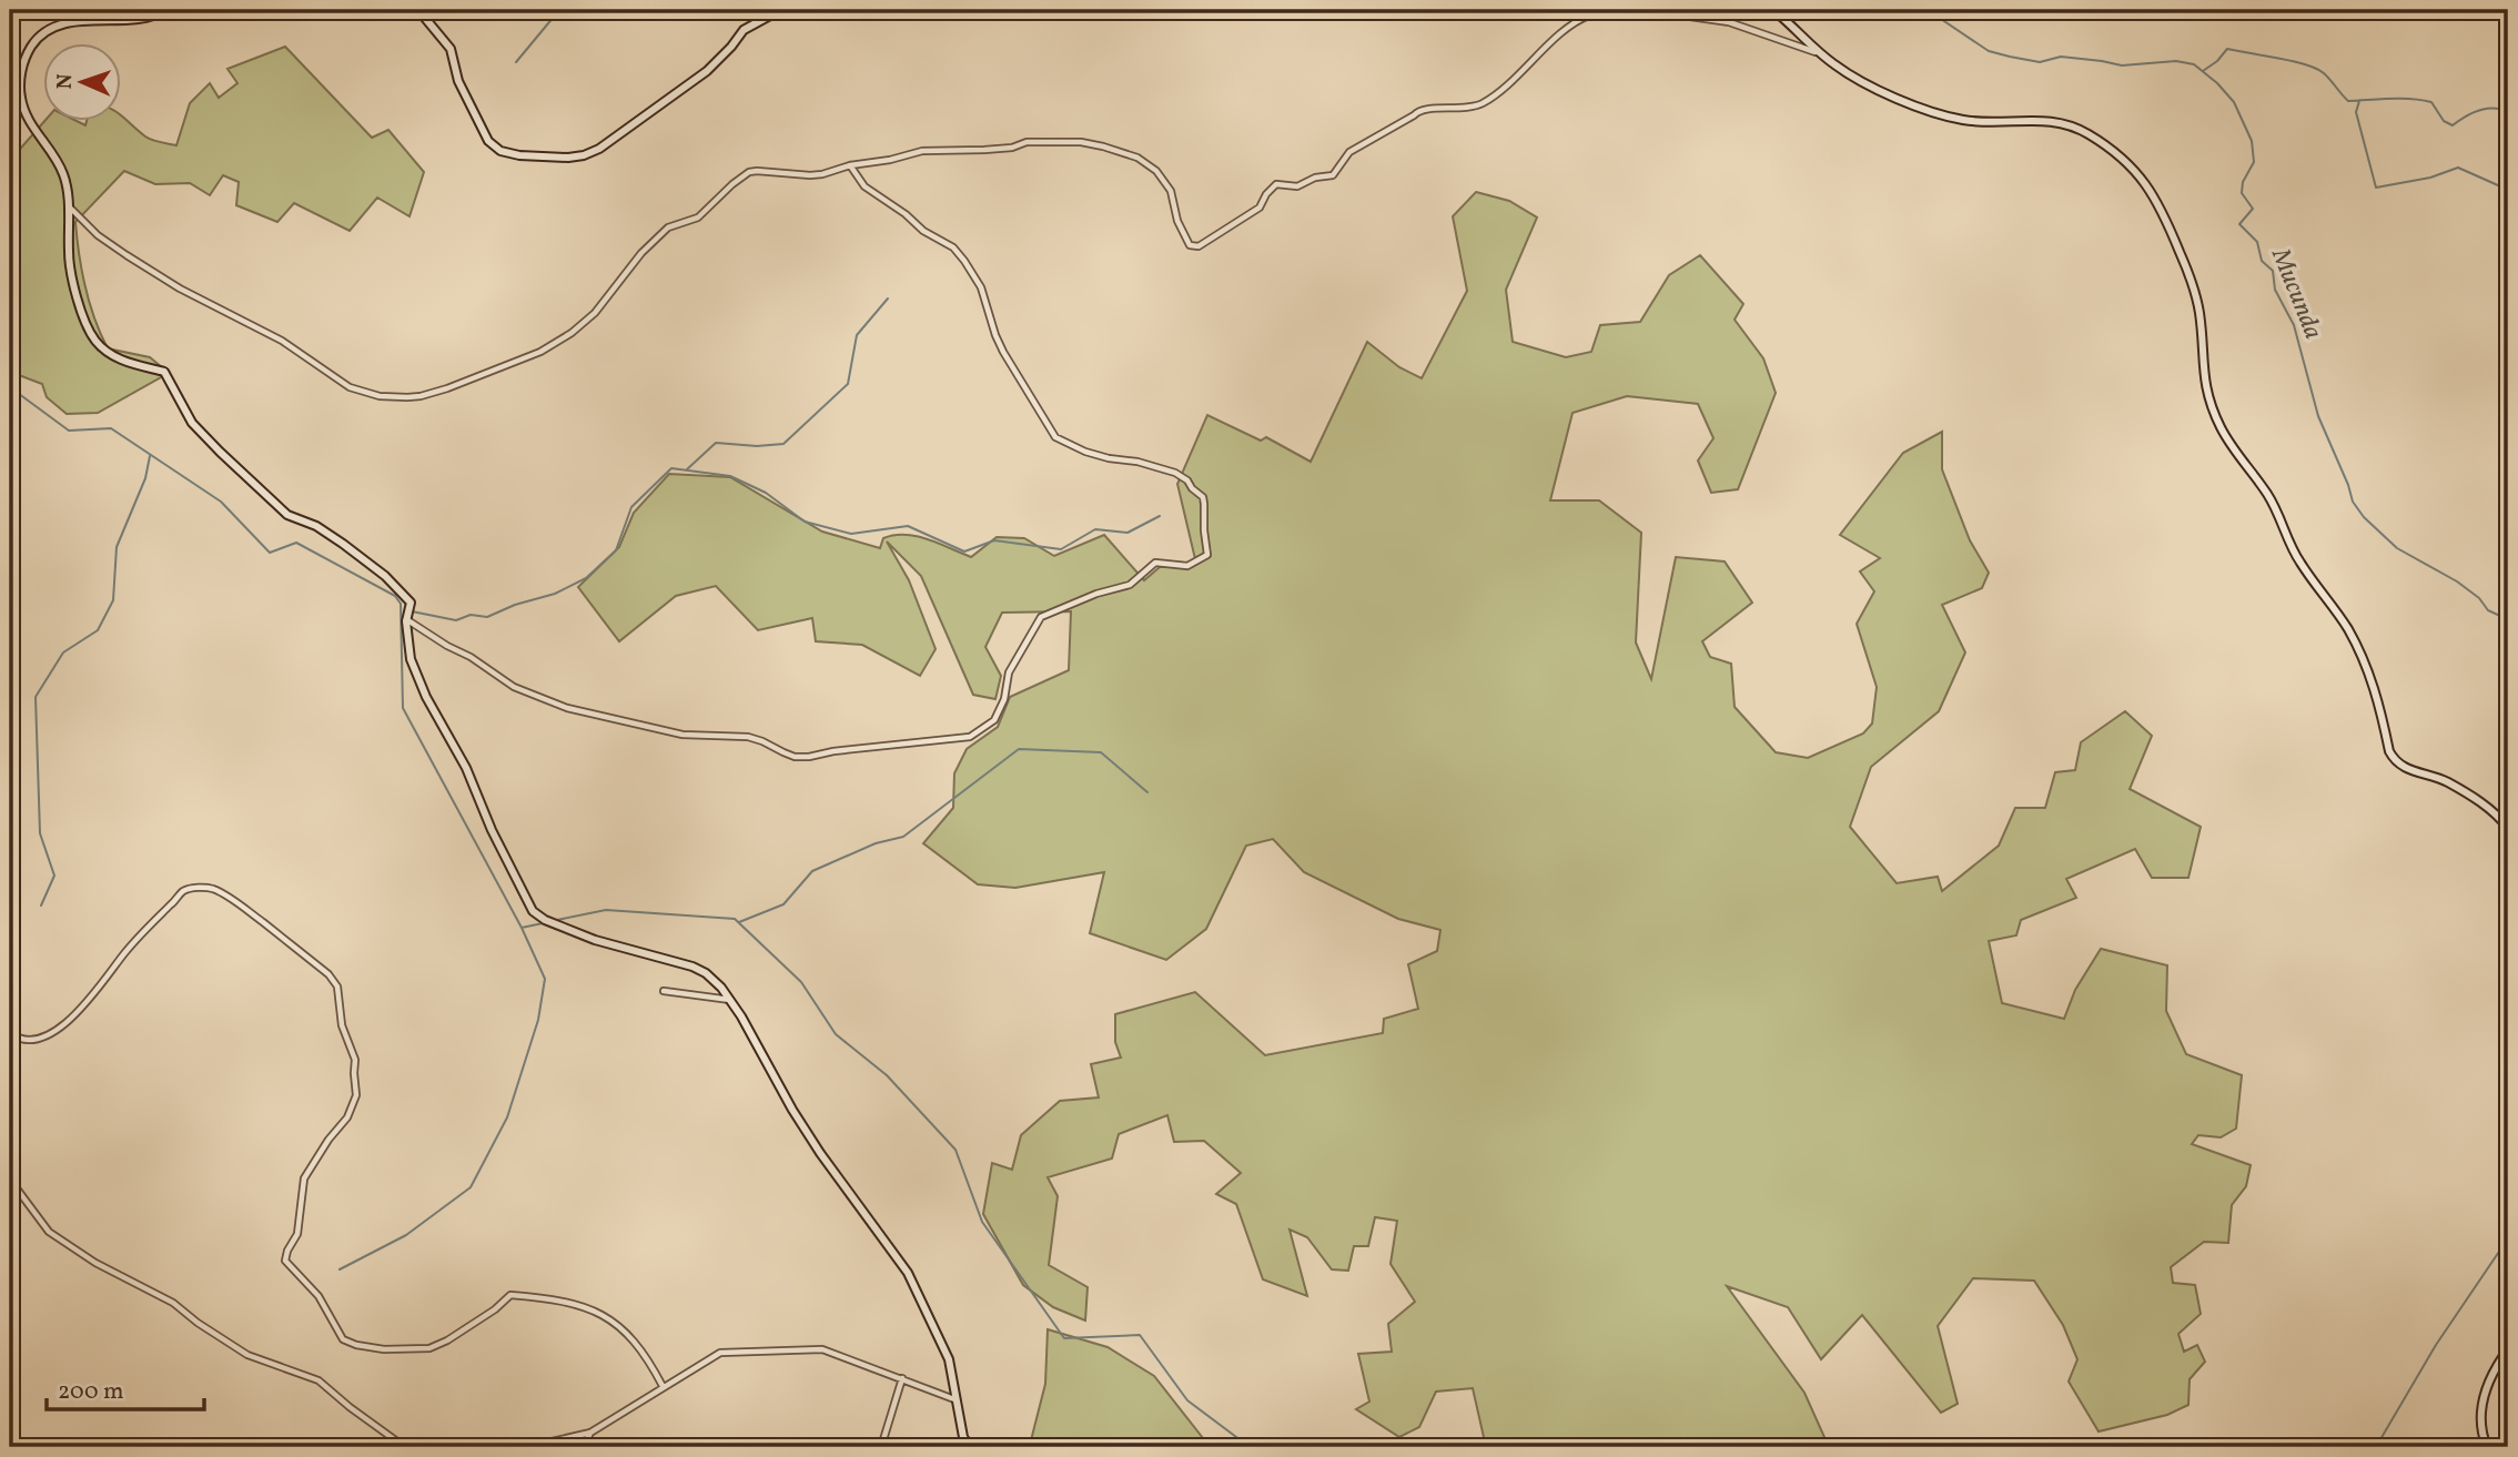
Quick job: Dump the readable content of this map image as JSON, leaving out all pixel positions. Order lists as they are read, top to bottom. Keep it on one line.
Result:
{"water":["Mucunda"],"scale_bar":"200 m","north":"left"}
